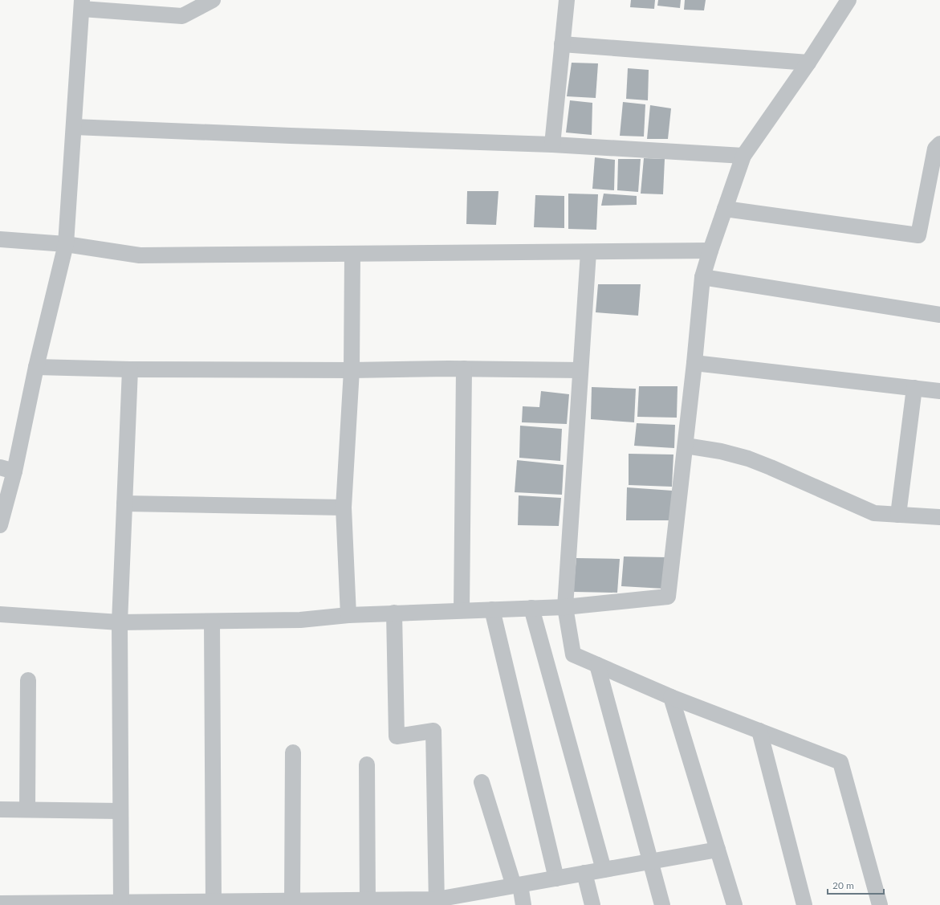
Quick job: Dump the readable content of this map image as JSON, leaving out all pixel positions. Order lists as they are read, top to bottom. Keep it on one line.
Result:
{"scale_bar":"20 m"}
